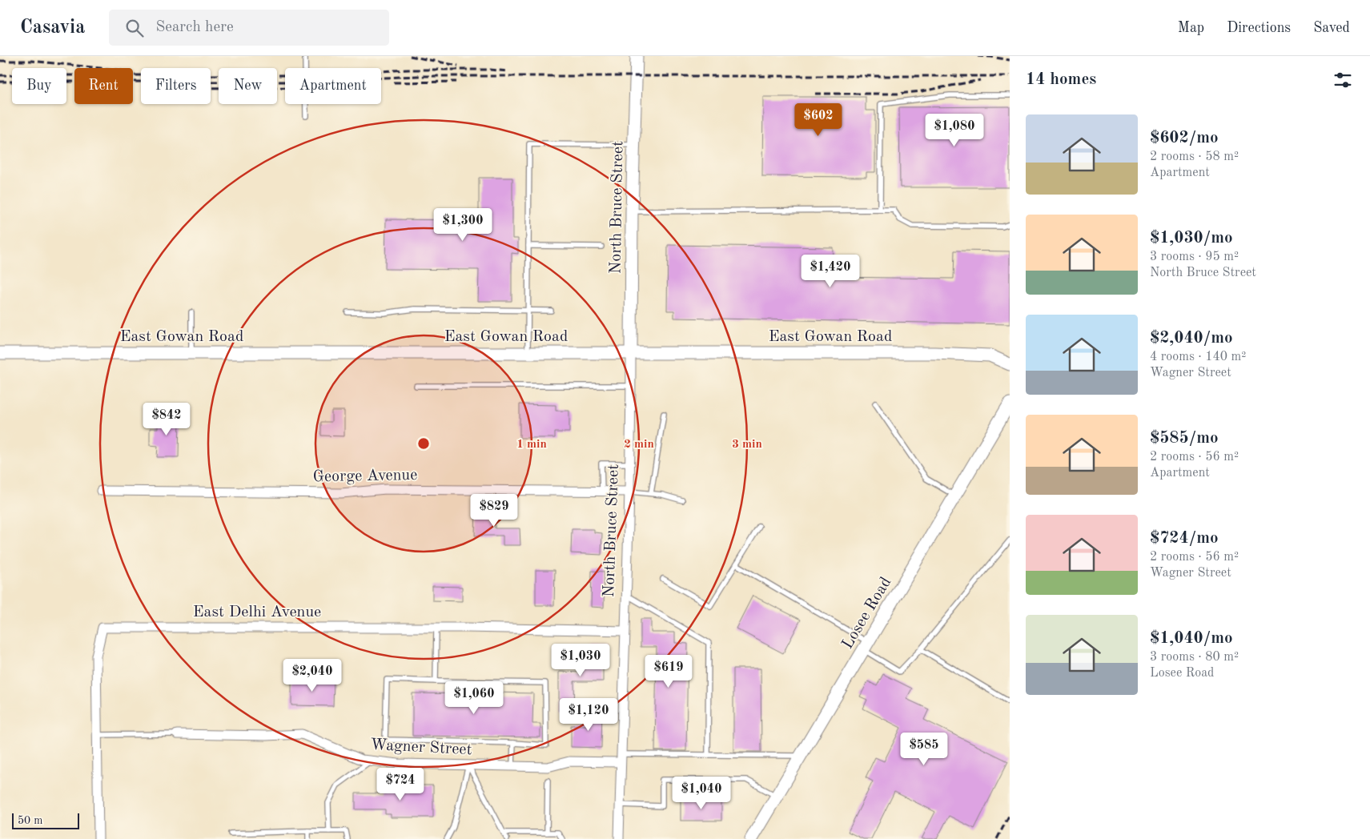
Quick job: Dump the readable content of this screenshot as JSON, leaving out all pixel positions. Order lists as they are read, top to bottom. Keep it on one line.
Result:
{"streets":{"street":["North Bruce Street","East Gowan Road","George Avenue","East Delhi Avenue","Losee Road","Wagner Street"]},"crossings":[["North Bruce Street","East Gowan Road"],["North Bruce Street","George Avenue"],["North Bruce Street","East Delhi Avenue"],["North Bruce Street","Wagner Street"]],"scale_bar":"50 m","page":{"header":"Casavia","search":"Search here","nav":["Map","Directions","Saved"],"heading":"14 homes","chip":["Buy","Rent","Filters","New","Apartment"],"price":["$602","$1,080","$1,300","$1,420","$842","$829","$1,030","$619","$2,040","$1,060","$1,120","$585","$724","$1,040"],"list":[{"name":"$602/mo","note":"2 rooms · 58 m² · Apartment"},{"name":"$1,030/mo","note":"3 rooms · 95 m² · North Bruce Street"},{"name":"$2,040/mo","note":"4 rooms · 140 m² · Wagner Street"},{"name":"$585/mo","note":"2 rooms · 56 m² · Apartment"},{"name":"$724/mo","note":"2 rooms · 56 m² · Wagner Street"},{"name":"$1,040/mo","note":"3 rooms · 80 m² · Losee Road"}],"scale":"50 m"},"rings":["1 min","2 min","3 min"]}
